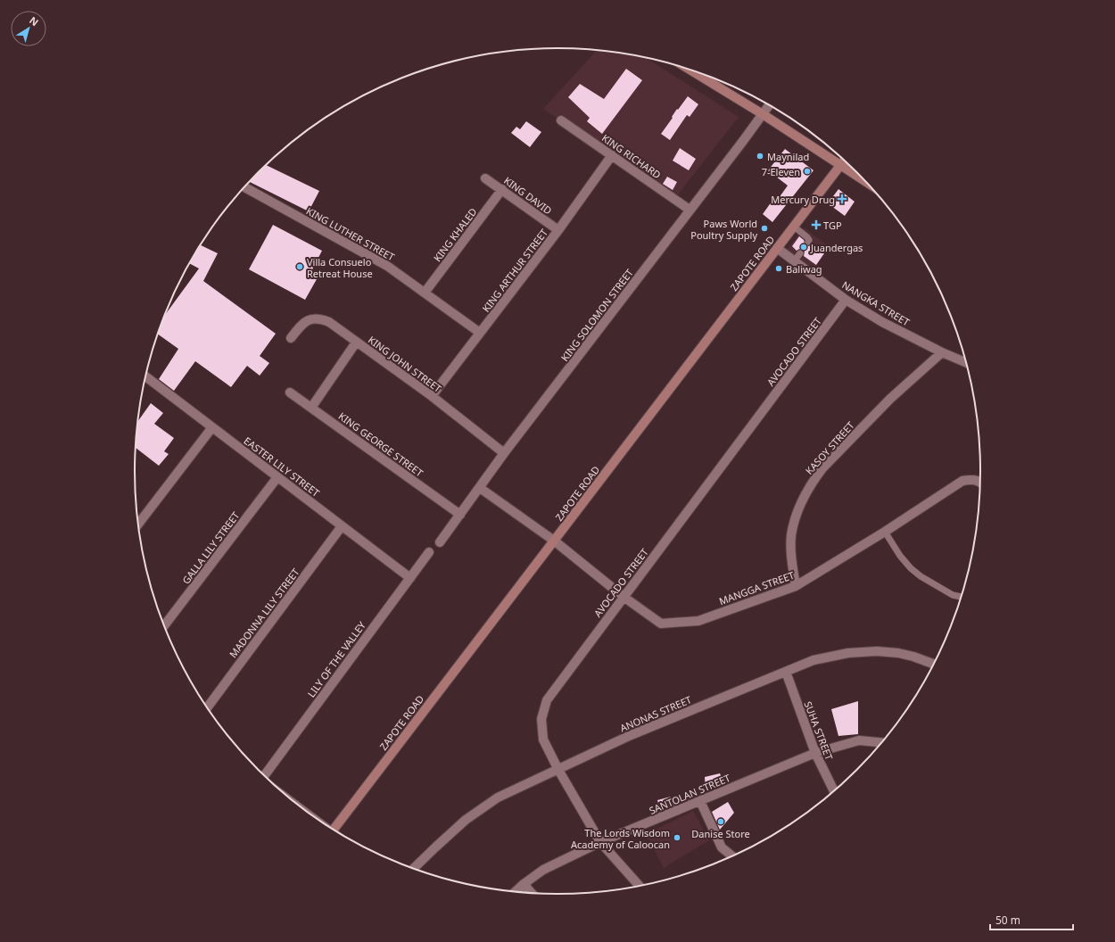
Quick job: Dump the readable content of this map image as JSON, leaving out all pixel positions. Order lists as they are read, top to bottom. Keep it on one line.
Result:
{"streets":{"main road":["ZAPOTE ROAD"],"street":["KING RICHARD","KING DAVID","KING LUTHER STREET","KING KHALED","KING ARTHUR STREET","NANGKA STREET","KING SOLOMON STREET","AVOCADO STREET","KING JOHN STREET","KING GEORGE STREET","KASOY STREET","EASTER LILY STREET","GALLA LILY STREET","MANGGA STREET","MADONNA LILY STREET","LILY OF THE VALLEY","ANONAS STREET","SUHA STREET","SANTOLAN STREET"]},"crossings":[["KING RICHARD","KING ARTHUR STREET"],["KING RICHARD","KING SOLOMON STREET"],["KING DAVID","KING KHALED"],["KING DAVID","KING ARTHUR STREET"],["KING LUTHER STREET","KING KHALED"],["KING LUTHER STREET","KING ARTHUR STREET"],["ZAPOTE ROAD","NANGKA STREET"],["ZAPOTE ROAD","MANGGA STREET"],["KING ARTHUR STREET","KING JOHN STREET"],["NANGKA STREET","AVOCADO STREET"],["NANGKA STREET","KASOY STREET"],["KING SOLOMON STREET","KING JOHN STREET"],["KING SOLOMON STREET","KING GEORGE STREET"],["KING SOLOMON STREET","MANGGA STREET"],["AVOCADO STREET","MANGGA STREET"],["AVOCADO STREET","ANONAS STREET"],["AVOCADO STREET","SANTOLAN STREET"],["KASOY STREET","MANGGA STREET"],["EASTER LILY STREET","GALLA LILY STREET"],["EASTER LILY STREET","MADONNA LILY STREET"],["EASTER LILY STREET","LILY OF THE VALLEY"],["ANONAS STREET","SUHA STREET"],["SUHA STREET","SANTOLAN STREET"]],"places":{"other":["Maynilad","7-Eleven","Paws World Poultry Supply","Juandergas","Villa Consuelo Retreat House","Baliwag","Danise Store","The Lords Wisdom Academy of Caloocan"],"health":["Mercury Drug","TGP"]},"scale_bar":"50 m","north":"top right"}
